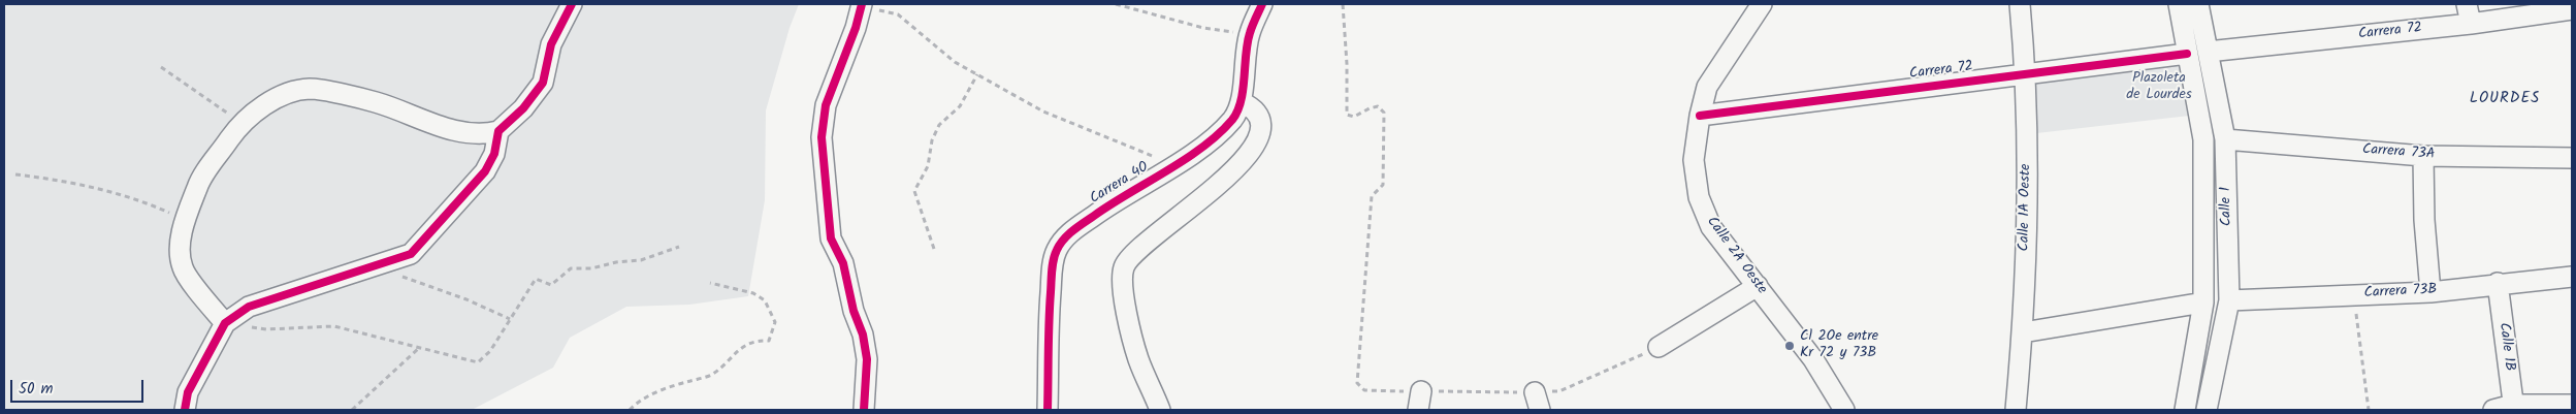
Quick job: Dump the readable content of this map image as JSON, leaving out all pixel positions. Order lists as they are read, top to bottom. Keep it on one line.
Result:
{"streets":{"street":["Carrera 72","Carrera 73A","Carrera 4O","Calle 1","Calle 1A Oeste","Calle 2A Oeste","Carrera 73B","Calle 1B"]},"crossings":[["Carrera 72","Calle 1"],["Carrera 72","Calle 1A Oeste"],["Carrera 72","Calle 2A Oeste"],["Carrera 73A","Calle 1"],["Calle 1","Carrera 73B"],["Carrera 73B","Calle 1B"]],"districts":["LOURDES"],"parks":["Plazoleta de Lourdes"],"places":["Cl 2Oe entre Kr 72 y 73B"],"scale_bar":"50 m"}
